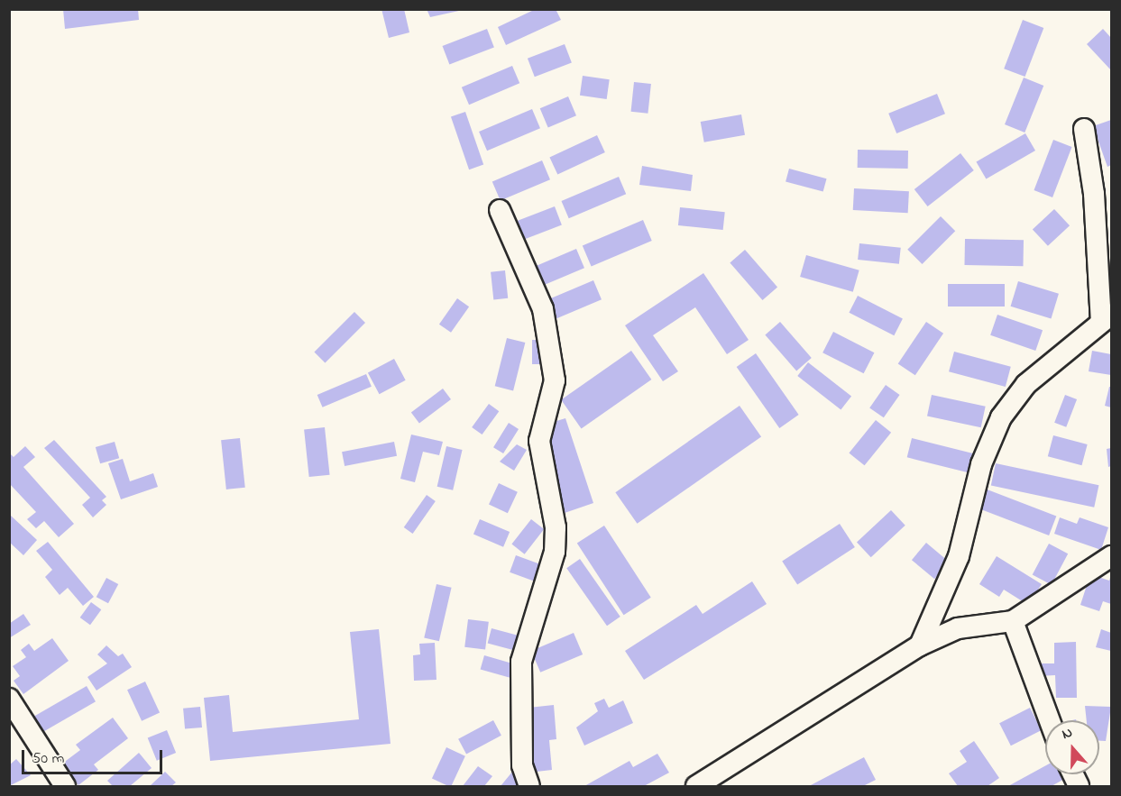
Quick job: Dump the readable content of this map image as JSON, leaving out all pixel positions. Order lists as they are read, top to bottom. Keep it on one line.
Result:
{"scale_bar":"50 m","north":"top"}
